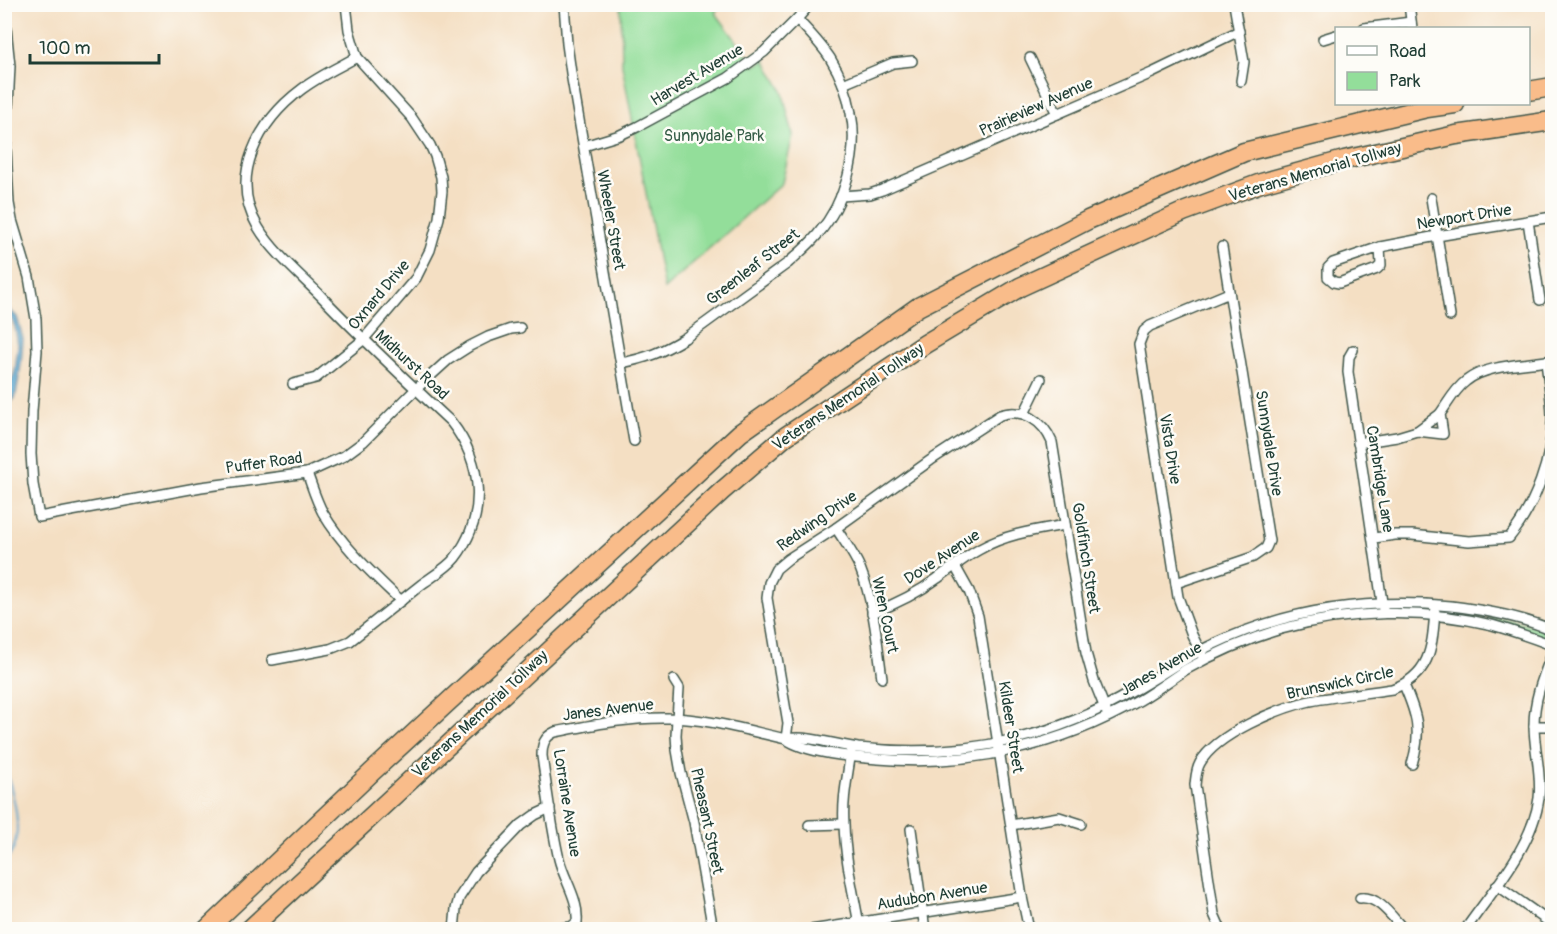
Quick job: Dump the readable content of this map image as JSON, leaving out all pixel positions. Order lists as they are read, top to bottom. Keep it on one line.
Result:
{"streets":{"highway":["Veterans Memorial Tollway"],"street":["Harvest Avenue","Prairieview Avenue","Newport Drive","Wheeler Street","Greenleaf Street","Oxnard Drive","Midhurst Road","Sunnydale Drive","Vista Drive","Puffer Road","Cambridge Lane","Redwing Drive","Dove Avenue","Goldfinch Street","Wren Court","Janes Avenue","Brunswick Circle","Kildeer Street","Lorraine Avenue","Pheasant Street","Audubon Avenue"]},"crossings":[["Harvest Avenue","Wheeler Street"],["Harvest Avenue","Greenleaf Street"],["Prairieview Avenue","Greenleaf Street"],["Wheeler Street","Greenleaf Street"],["Oxnard Drive","Midhurst Road"],["Midhurst Road","Puffer Road"],["Sunnydale Drive","Vista Drive"],["Vista Drive","Janes Avenue"],["Cambridge Lane","Janes Avenue"],["Redwing Drive","Goldfinch Street"],["Redwing Drive","Wren Court"],["Redwing Drive","Janes Avenue"],["Dove Avenue","Goldfinch Street"],["Dove Avenue","Wren Court"],["Dove Avenue","Kildeer Street"],["Goldfinch Street","Janes Avenue"],["Janes Avenue","Brunswick Circle"],["Janes Avenue","Kildeer Street"],["Janes Avenue","Lorraine Avenue"],["Janes Avenue","Pheasant Street"],["Kildeer Street","Audubon Avenue"]],"parks":["Sunnydale Park"],"legend":["Road","Park"],"scale_bar":"100 m"}
